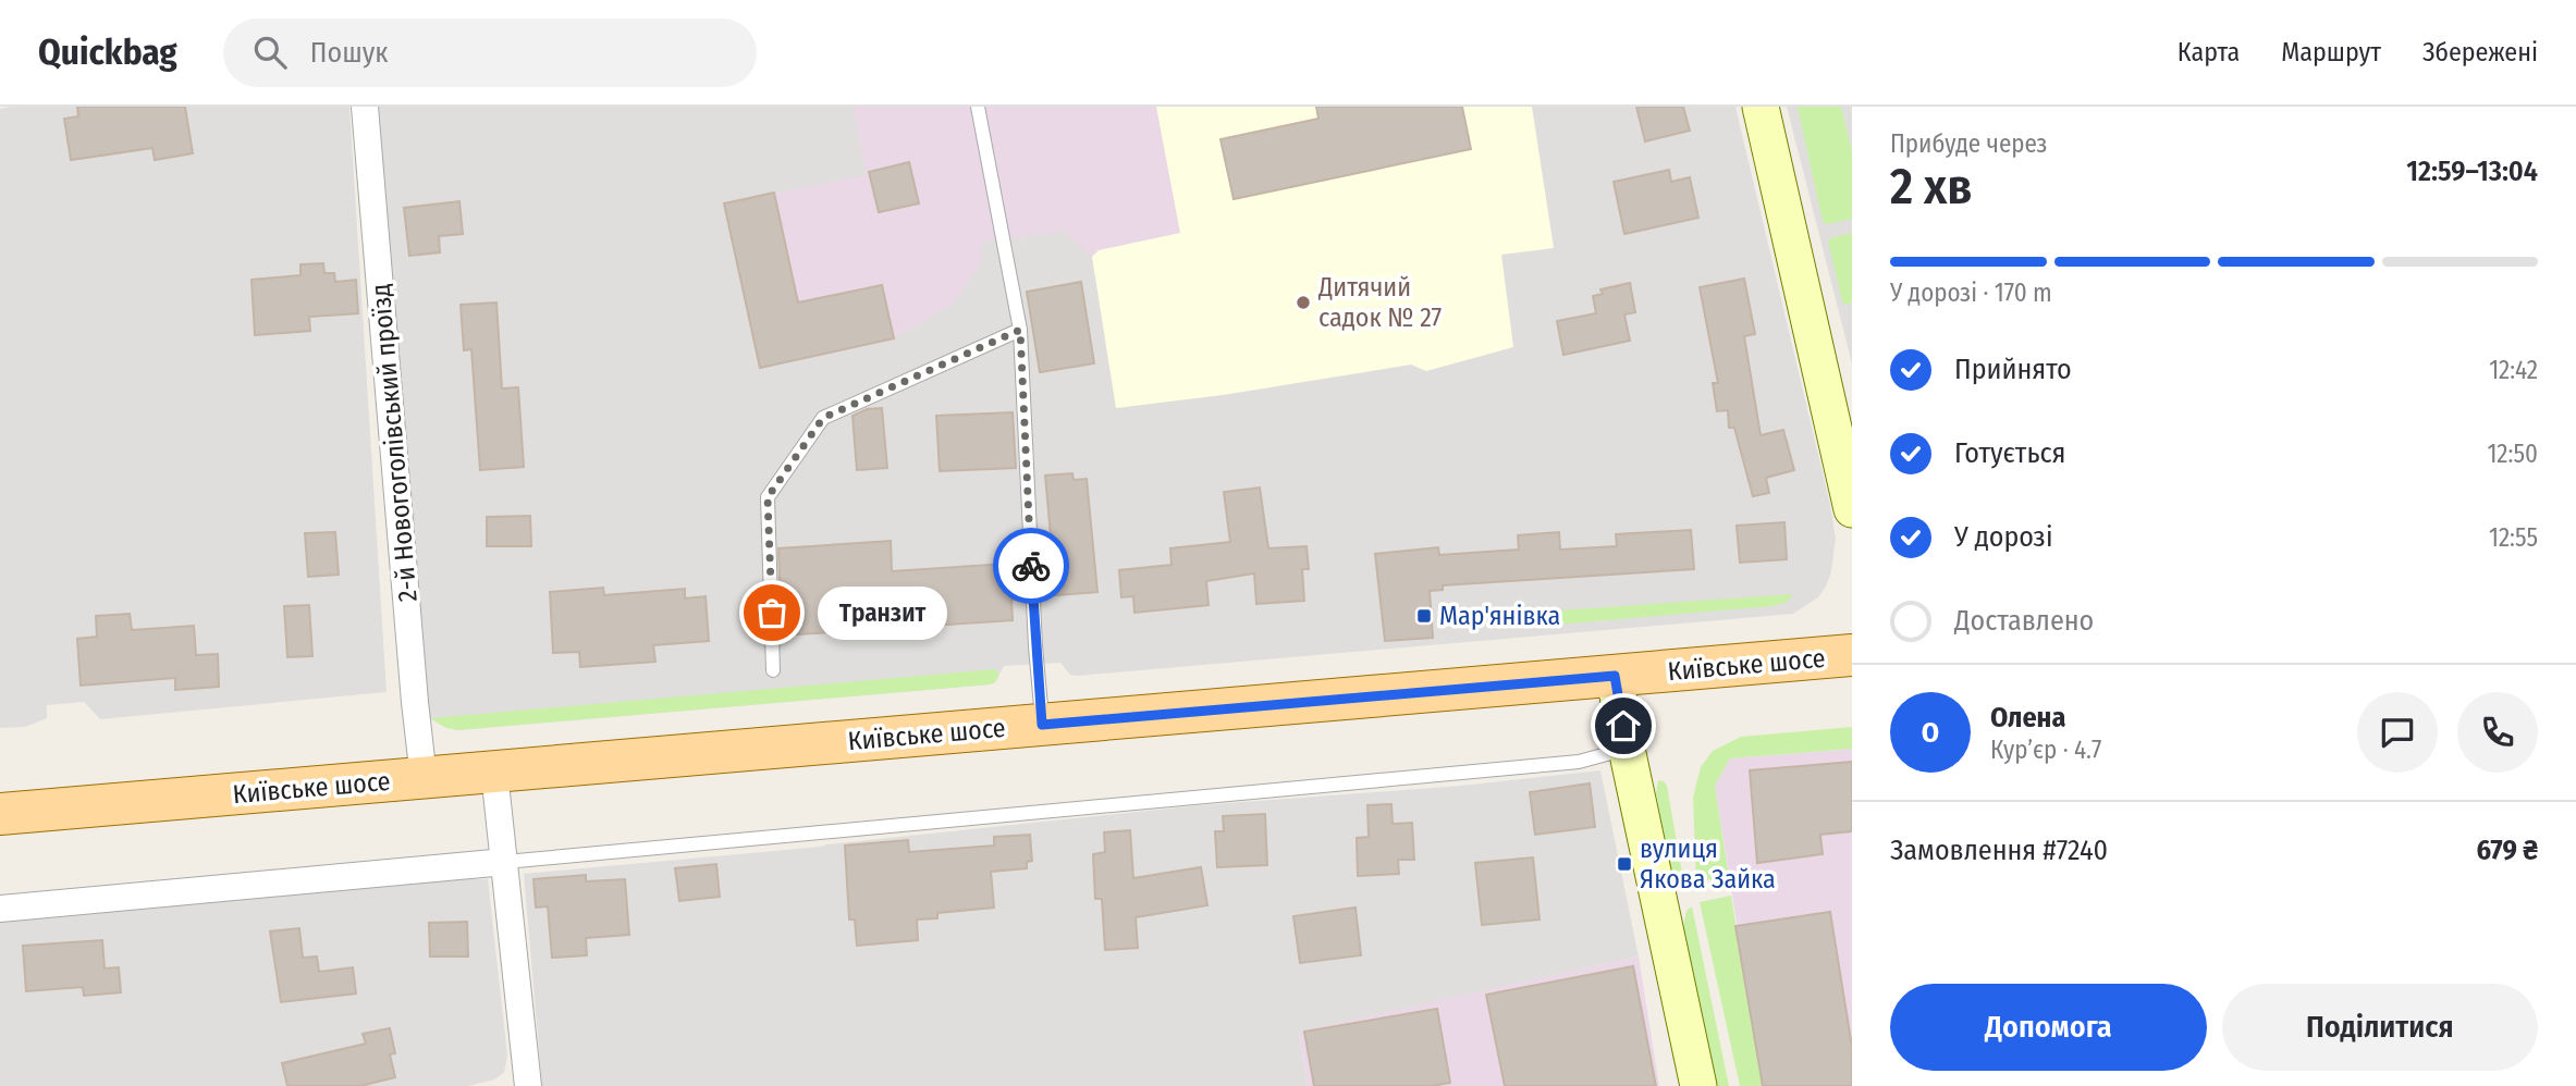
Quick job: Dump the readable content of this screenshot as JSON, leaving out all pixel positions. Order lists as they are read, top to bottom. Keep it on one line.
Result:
{"streets":{"main road":["Київське шосе"],"street":["2-й Новогоголівський проїзд"]},"crossings":[["2-й Новогоголівський проїзд","Київське шосе"]],"places":{"other":["Дитячий садок № 27","Транзит"],"transit":["Мар'янівка","вулиця Якова Зайка"]},"page":{"header":"Quickbag","search":"Пошук","nav":["Карта","Маршрут","Збережені"],"heading":["2 хв","Прибуде через","12:59–13:04"],"panel":["Олена","Кур’єр · 4.7","Замовлення #7240","679 ₴"],"bar":"У дорозі · 170 m","list":[["Прийнято","12:42"],["Готується","12:50"],["У дорозі","12:55"],"Доставлено"],"bubble":"Транзит","round":"О","buttons":["Допомога","Поділитися"]}}
